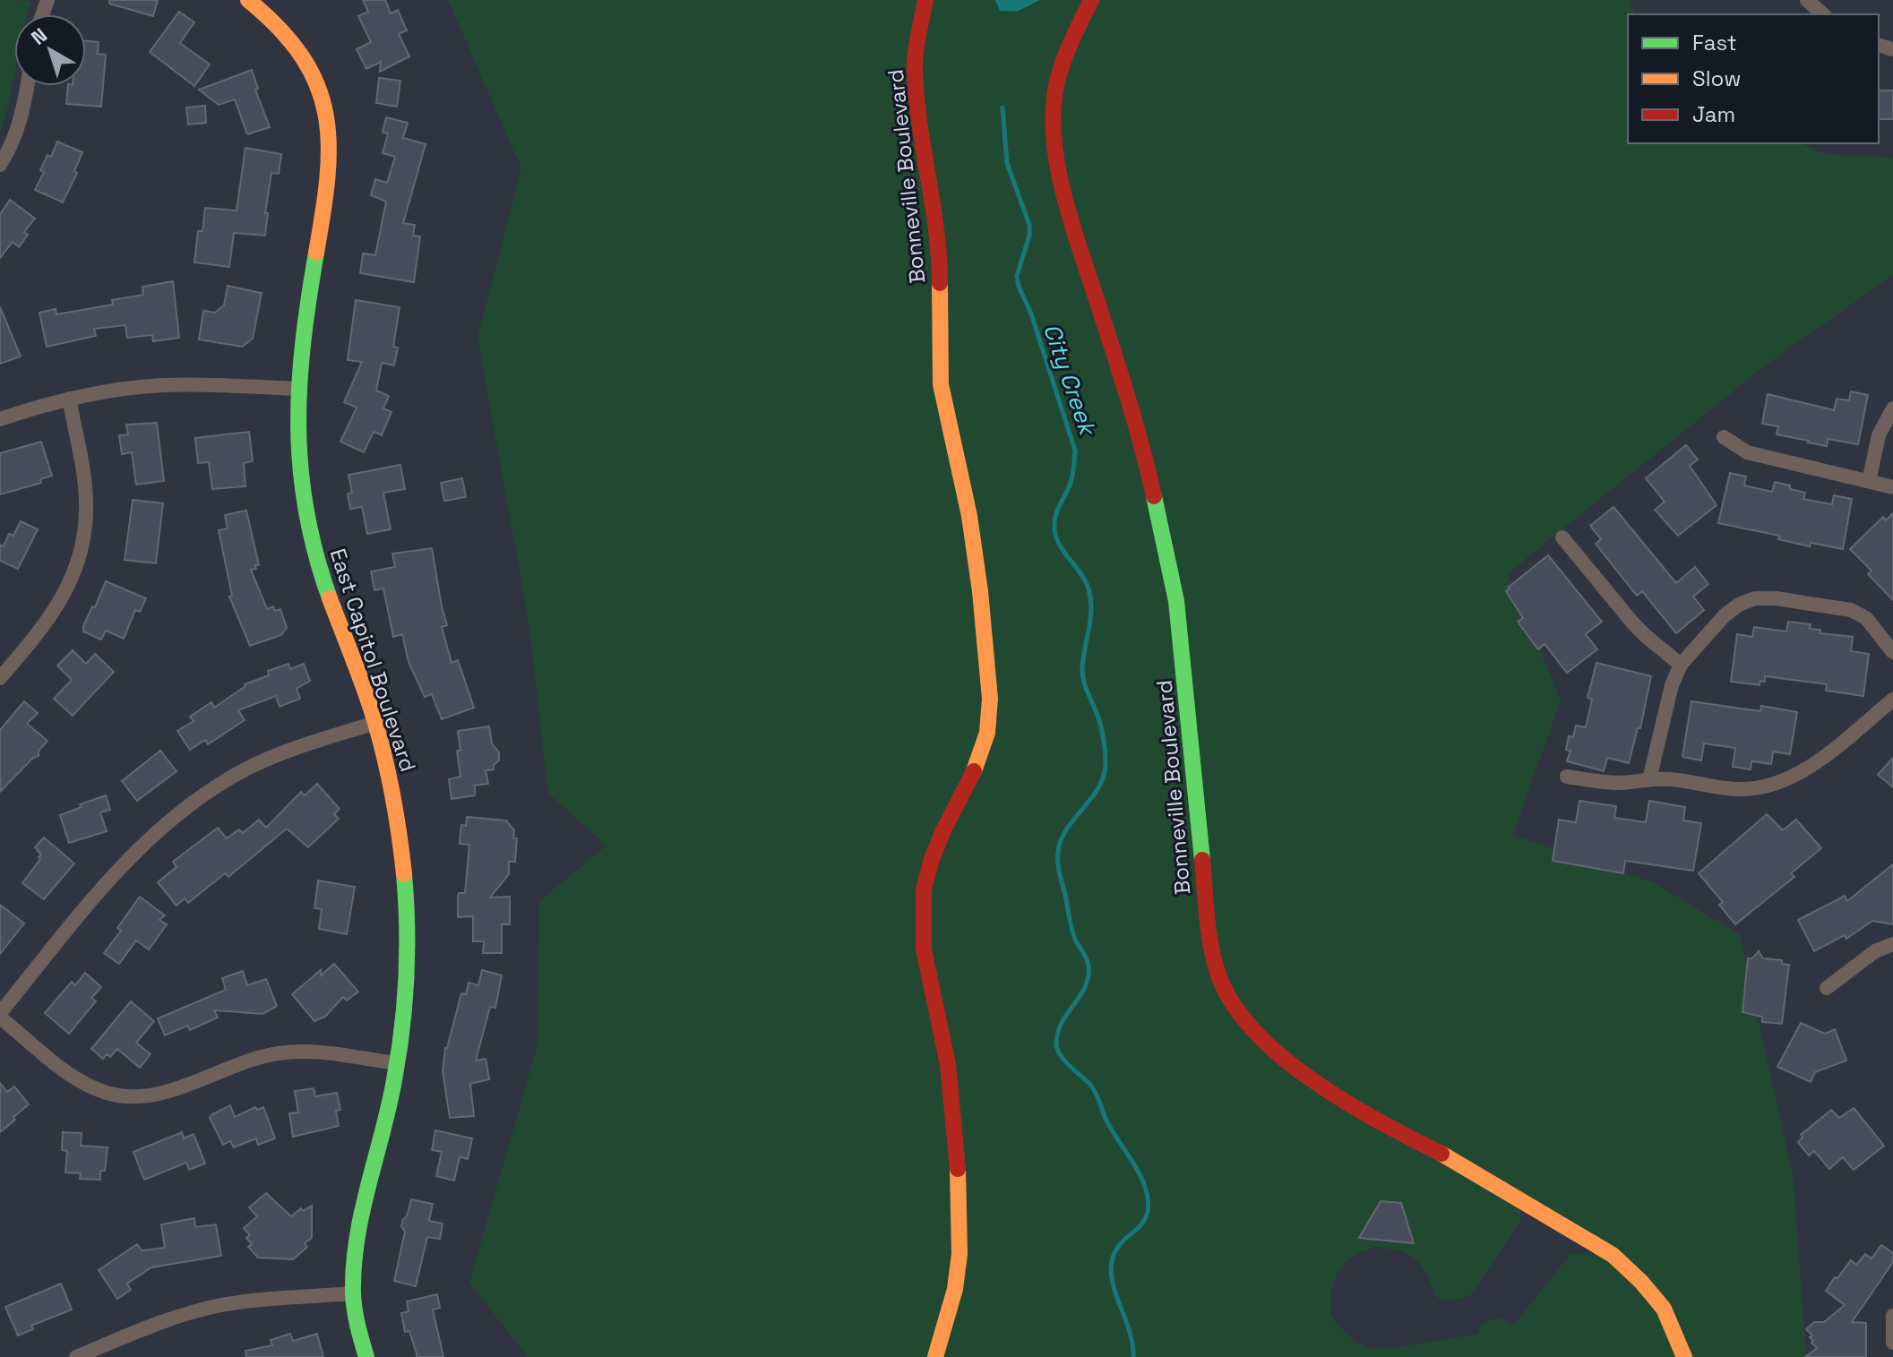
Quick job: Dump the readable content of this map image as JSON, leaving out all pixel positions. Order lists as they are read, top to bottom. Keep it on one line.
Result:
{"streets":{"street":["Bonneville Boulevard","East Capitol Boulevard"]},"water":["City Creek"],"legend":["Fast","Slow","Jam"],"north":"top left"}
